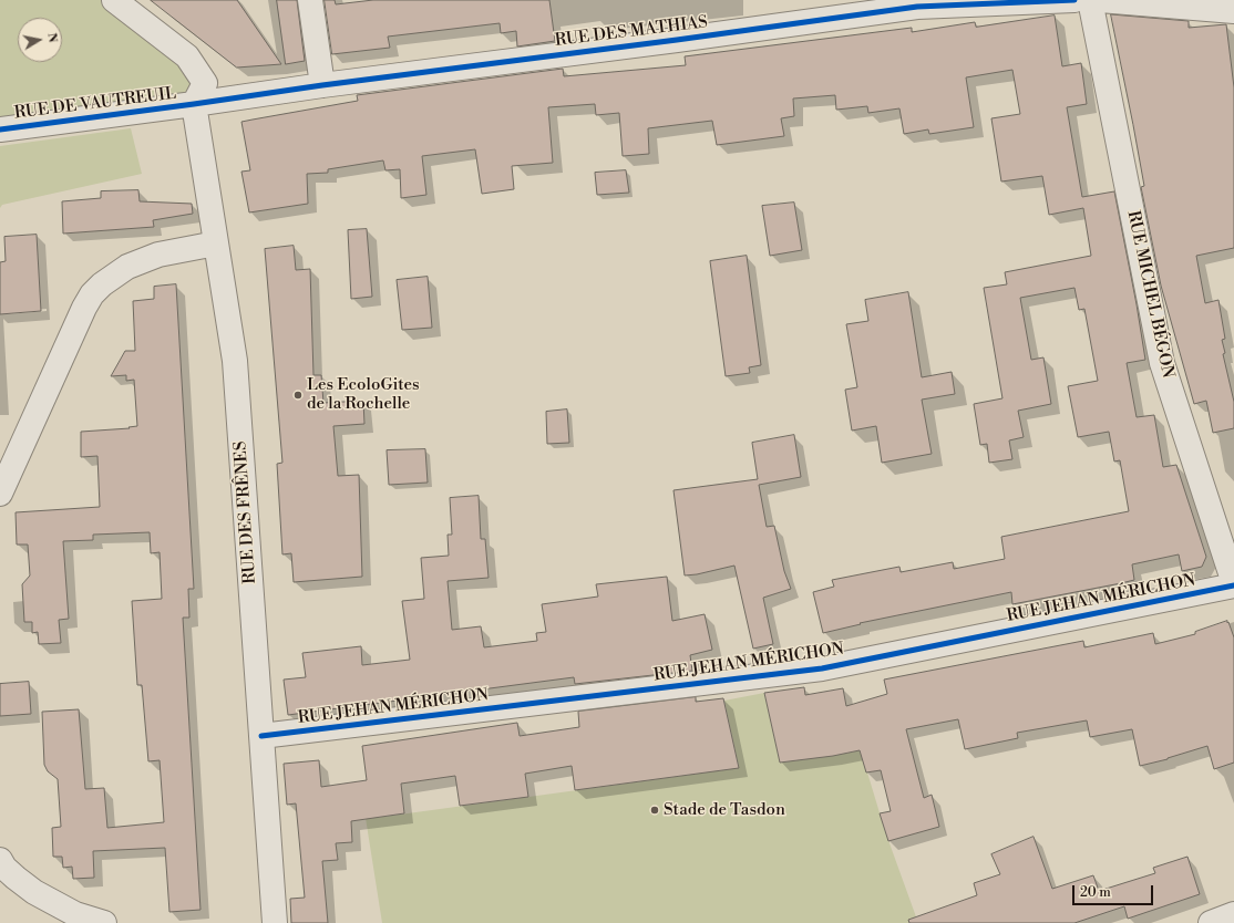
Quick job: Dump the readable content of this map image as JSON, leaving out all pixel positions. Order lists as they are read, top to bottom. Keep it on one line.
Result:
{"streets":{"street":["RUE DES MATHIAS","RUE DE VAUTREUIL","RUE MICHEL BÉGON","RUE DES FRÊNES","RUE JEHAN MÉRICHON"]},"crossings":[["RUE DES MATHIAS","RUE DE VAUTREUIL"],["RUE DES MATHIAS","RUE DES FRÊNES"],["RUE DE VAUTREUIL","RUE DES FRÊNES"],["RUE MICHEL BÉGON","RUE JEHAN MÉRICHON"],["RUE DES FRÊNES","RUE JEHAN MÉRICHON"]],"places":["Les EcoloGites de la Rochelle","Stade de Tasdon"],"scale_bar":"20 m","north":"right"}
